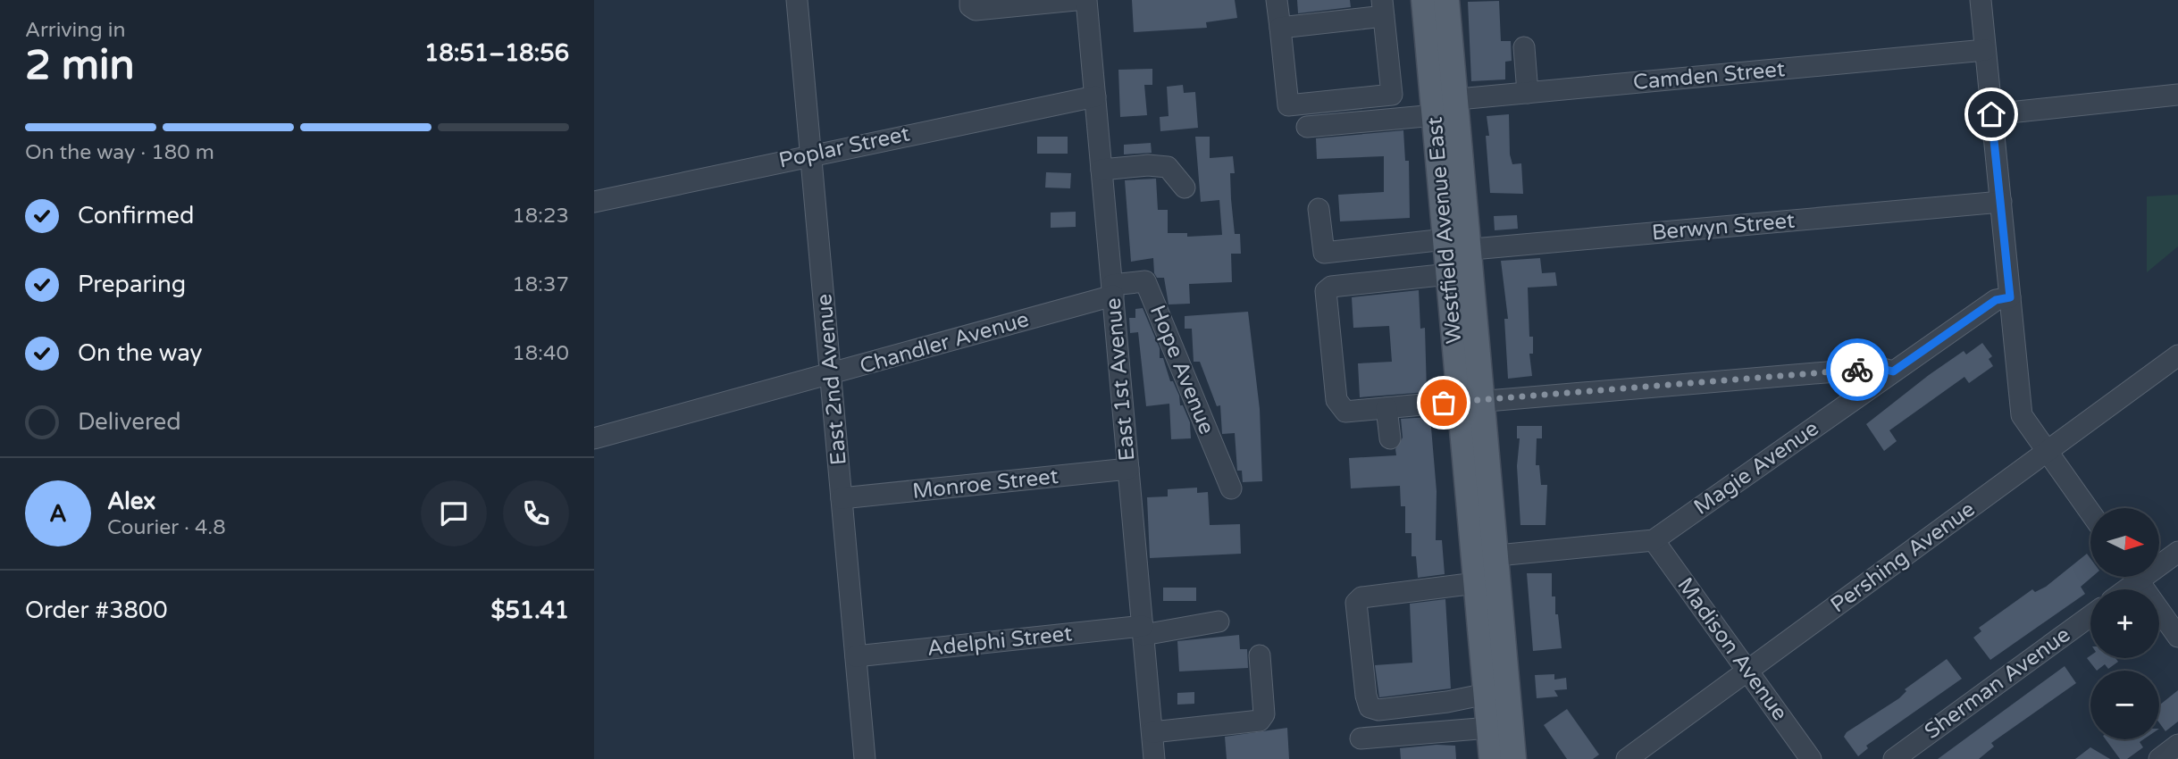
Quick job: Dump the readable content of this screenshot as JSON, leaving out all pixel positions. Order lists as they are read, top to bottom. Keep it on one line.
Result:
{"streets":{"main road":["Westfield Avenue East"],"street":["Camden Street","Poplar Street","Berwyn Street","Chandler Avenue","Hope Avenue","East 2nd Avenue","East 1st Avenue","Magie Avenue","Monroe Street","Pershing Avenue","Adelphi Street","Madison Avenue","Sherman Avenue"]},"crossings":[["Camden Street","Westfield Avenue East"],["Poplar Street","East 2nd Avenue"],["Poplar Street","East 1st Avenue"],["Berwyn Street","Westfield Avenue East"],["Westfield Avenue East","Magie Avenue"],["Chandler Avenue","Hope Avenue"],["Chandler Avenue","East 2nd Avenue"],["Chandler Avenue","East 1st Avenue"],["Hope Avenue","East 1st Avenue"],["East 2nd Avenue","Monroe Street"],["East 2nd Avenue","Adelphi Street"],["East 1st Avenue","Monroe Street"],["East 1st Avenue","Adelphi Street"],["Magie Avenue","Madison Avenue"],["Pershing Avenue","Madison Avenue"]],"north":"right","page":{"heading":["2 min","Arriving in","18:51–18:56"],"panel":["Alex","Courier · 4.8","Order #3800","$51.41"],"bar":"On the way · 180 m","list":[["Confirmed","18:23"],["Preparing","18:37"],["On the way","18:40"],"Delivered"],"round":"A","map_buttons":["+","−"]}}
